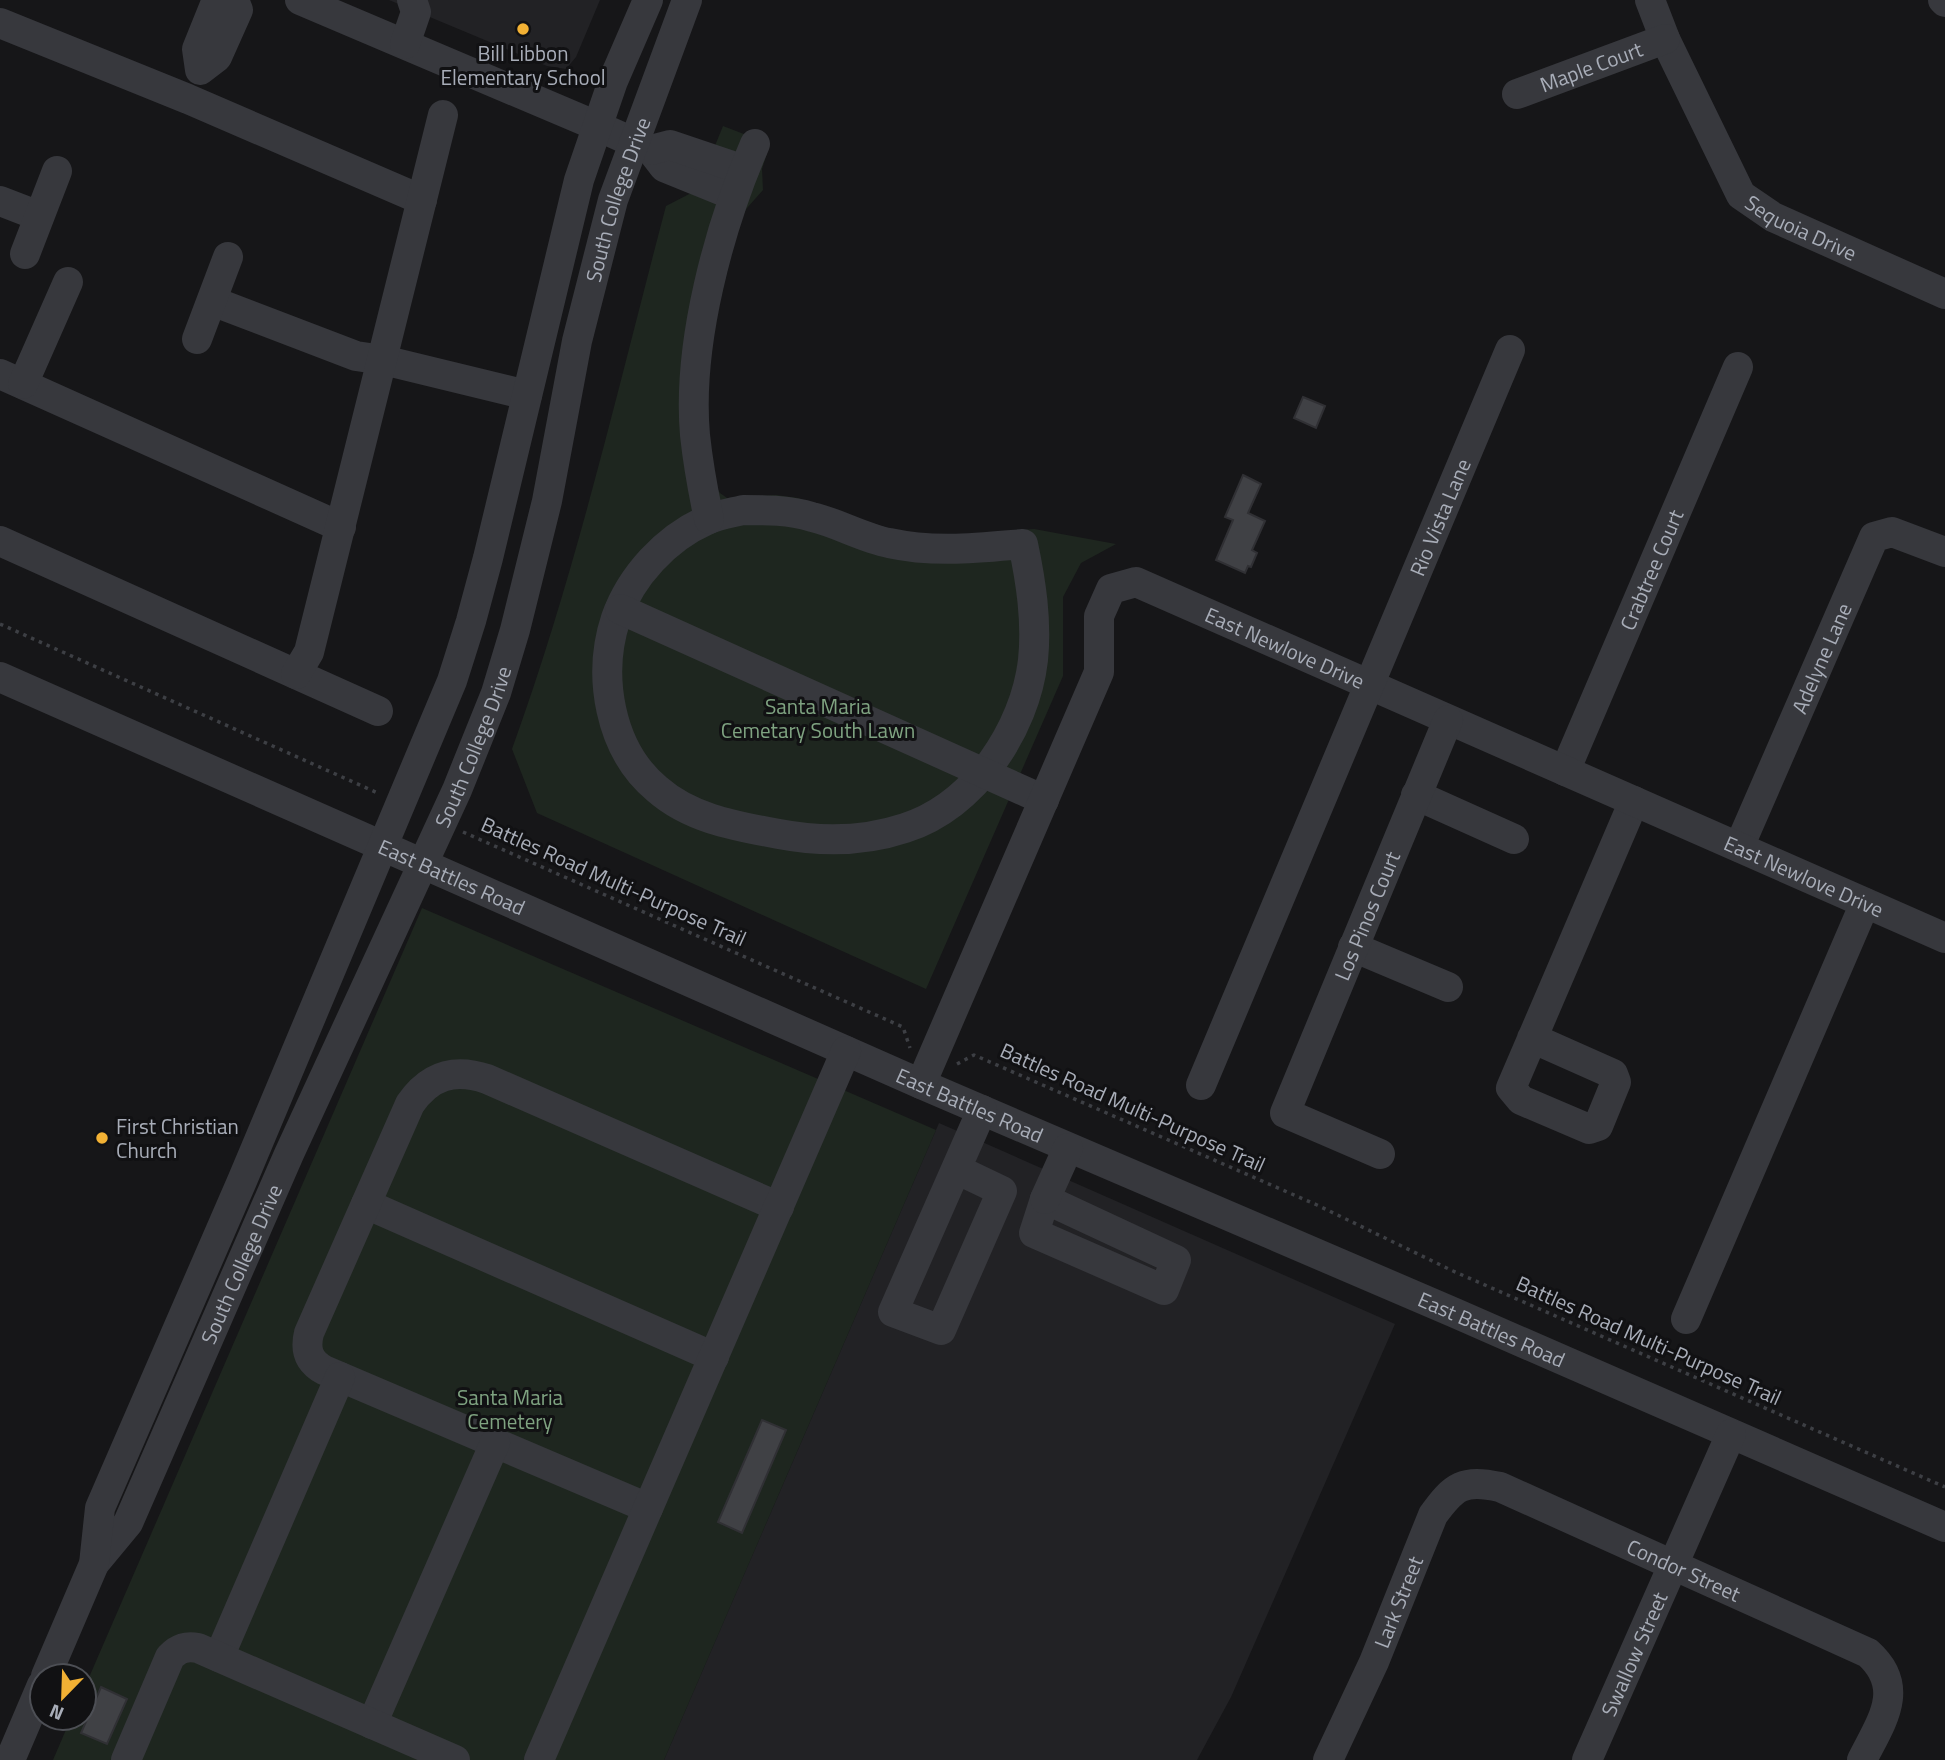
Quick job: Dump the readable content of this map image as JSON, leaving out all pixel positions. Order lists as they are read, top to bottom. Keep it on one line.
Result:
{"streets":{"street":["Maple Court","South College Drive","Sequoia Drive","Rio Vista Lane","Crabtree Court","East Newlove Drive","Adelyne Lane","East Battles Road","Los Pinos Court","Condor Street","Lark Street","Swallow Street"],"path":["Battles Road Multi-Purpose Trail"]},"crossings":[["Maple Court","Sequoia Drive"],["South College Drive","East Battles Road"],["South College Drive","Battles Road Multi-Purpose Trail"],["Rio Vista Lane","East Newlove Drive"],["Crabtree Court","East Newlove Drive"],["East Newlove Drive","Adelyne Lane"],["East Newlove Drive","East Battles Road"],["East Newlove Drive","Battles Road Multi-Purpose Trail"],["East Newlove Drive","Los Pinos Court"],["East Battles Road","Battles Road Multi-Purpose Trail"],["East Battles Road","Swallow Street"],["Condor Street","Lark Street"],["Condor Street","Swallow Street"]],"parks":["Santa Maria Cemetary South Lawn","Santa Maria Cemetery"],"places":["Bill Libbon Elementary School","First Christian Church"],"north":"bottom left"}
